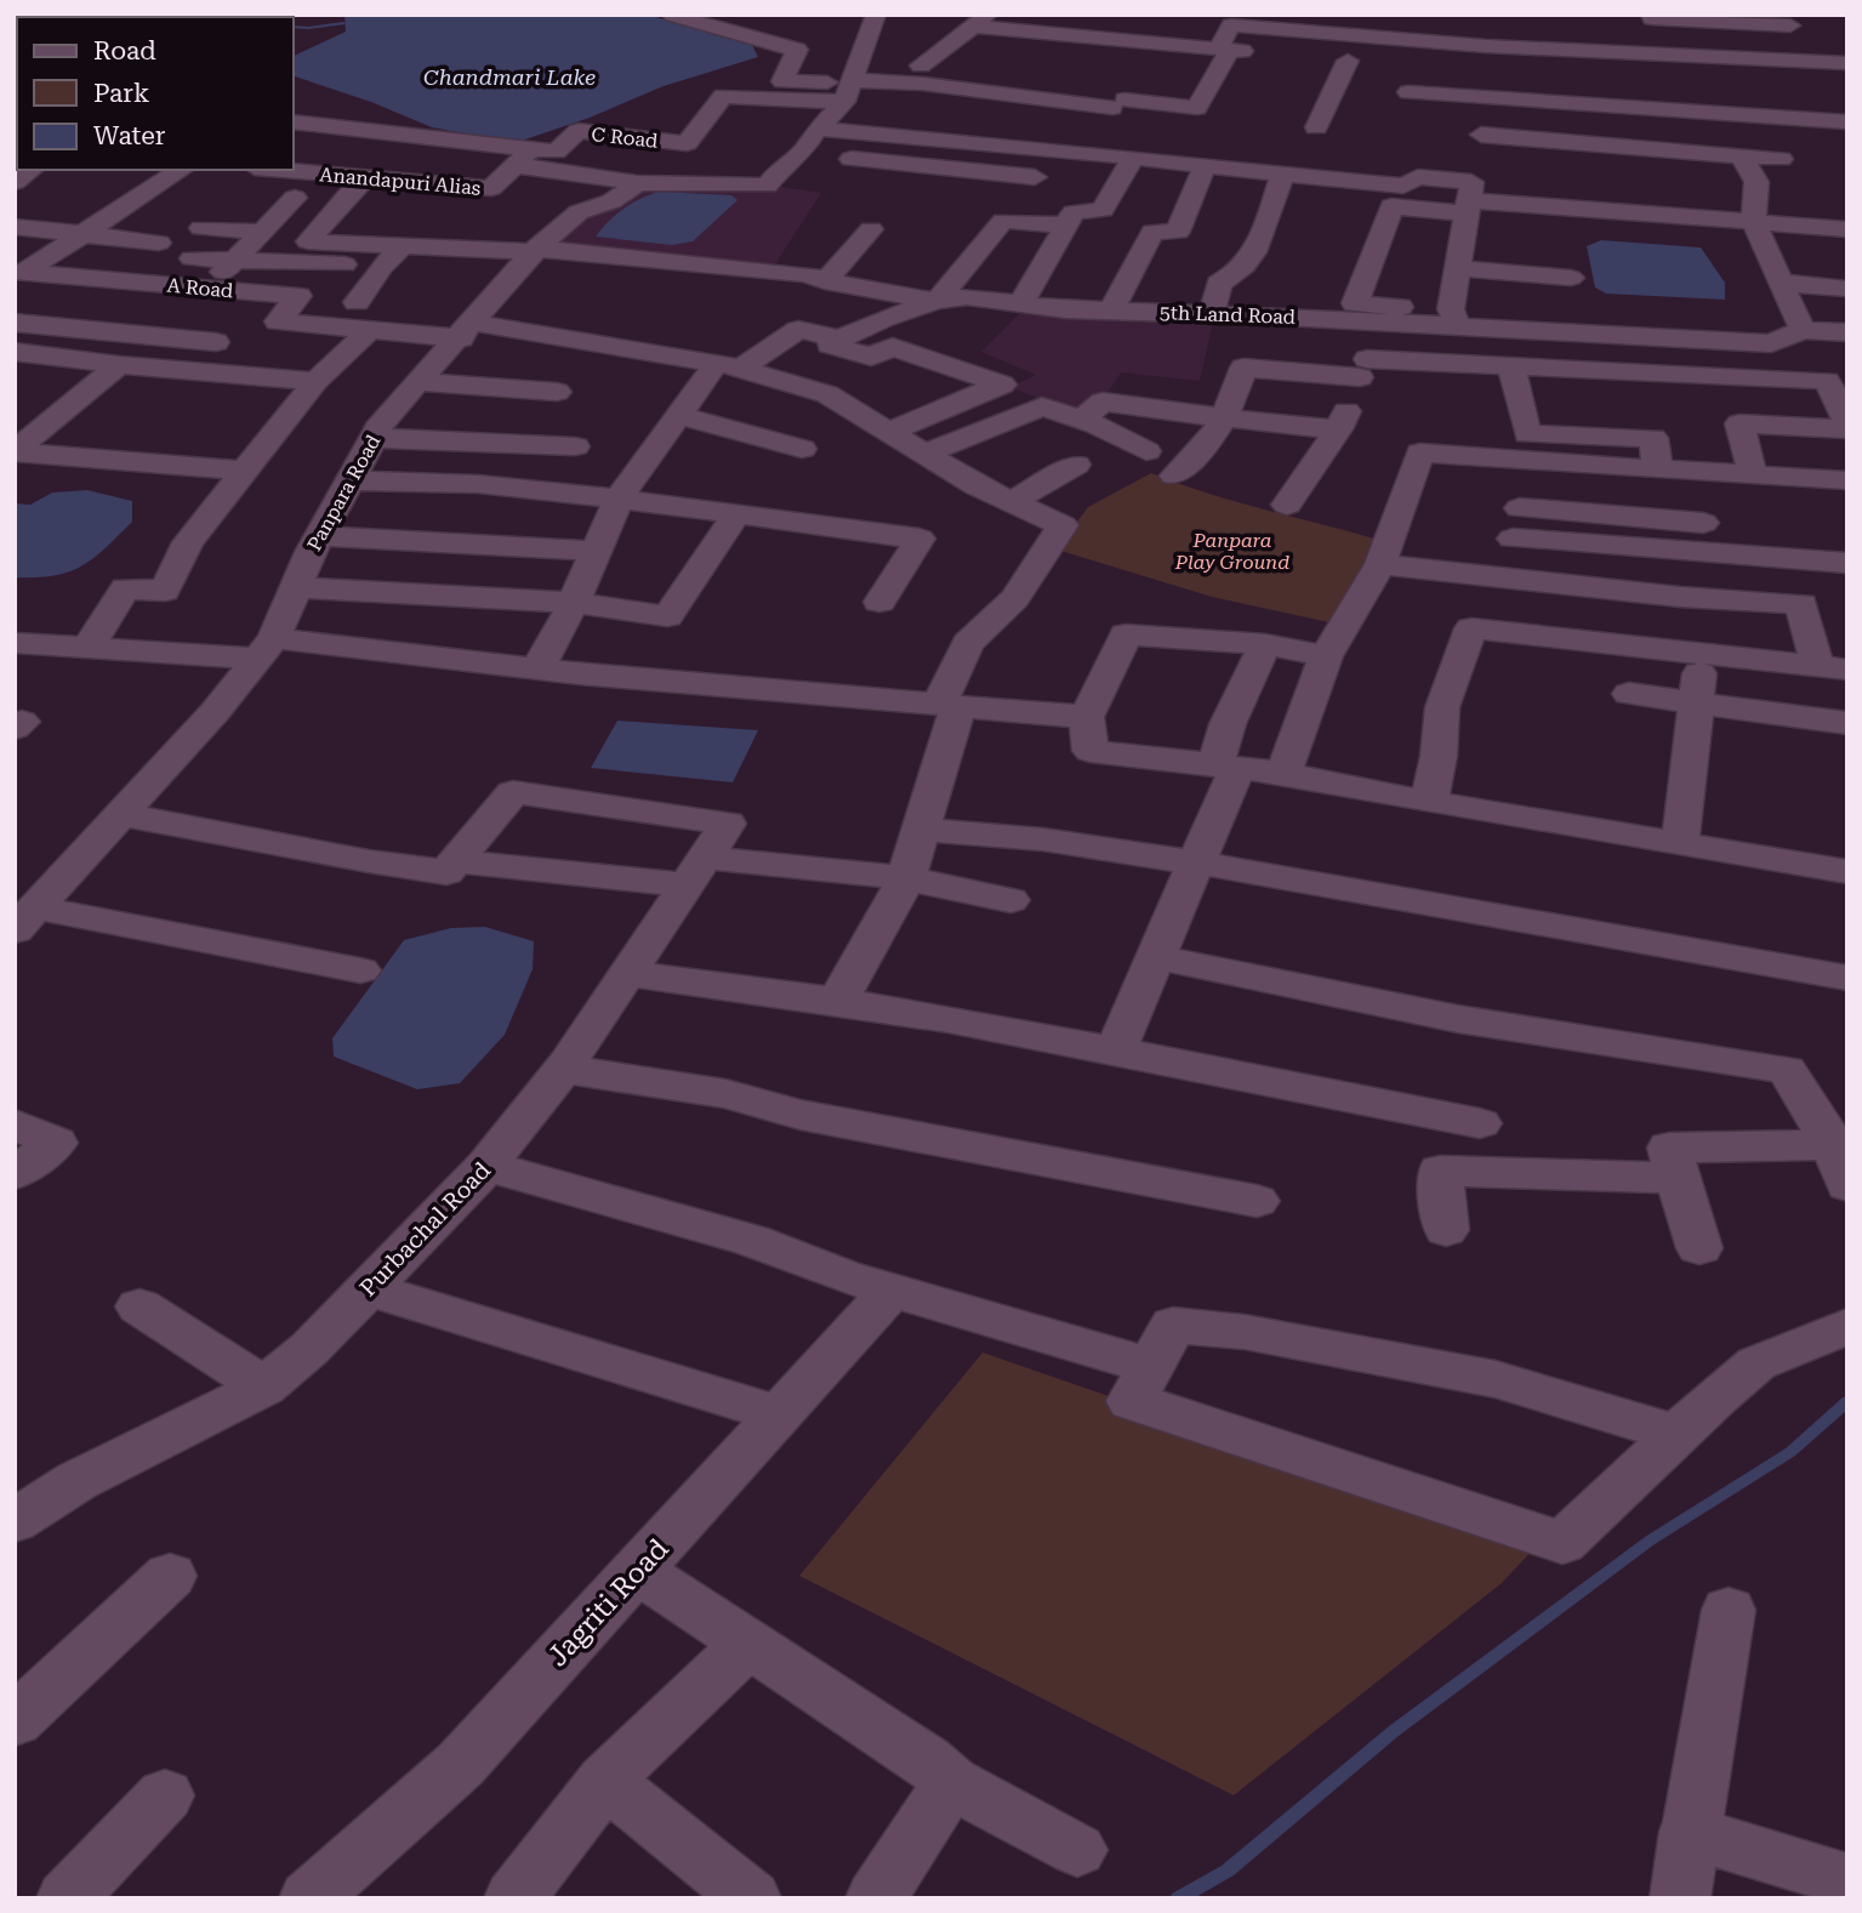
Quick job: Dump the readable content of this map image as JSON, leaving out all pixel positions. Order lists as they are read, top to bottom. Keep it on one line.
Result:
{"streets":{"street":["C Road","Anandapuri Alias","A Road","5th Land Road","Panpara Road","Purbachal Road","Jagriti Road"]},"crossings":[["C Road","Anandapuri Alias"],["Anandapuri Alias","5th Land Road"],["5th Land Road","Panpara Road"]],"water":["Chandmari Lake"],"parks":["Panpara Play Ground"],"legend":["Road","Park","Water"]}
